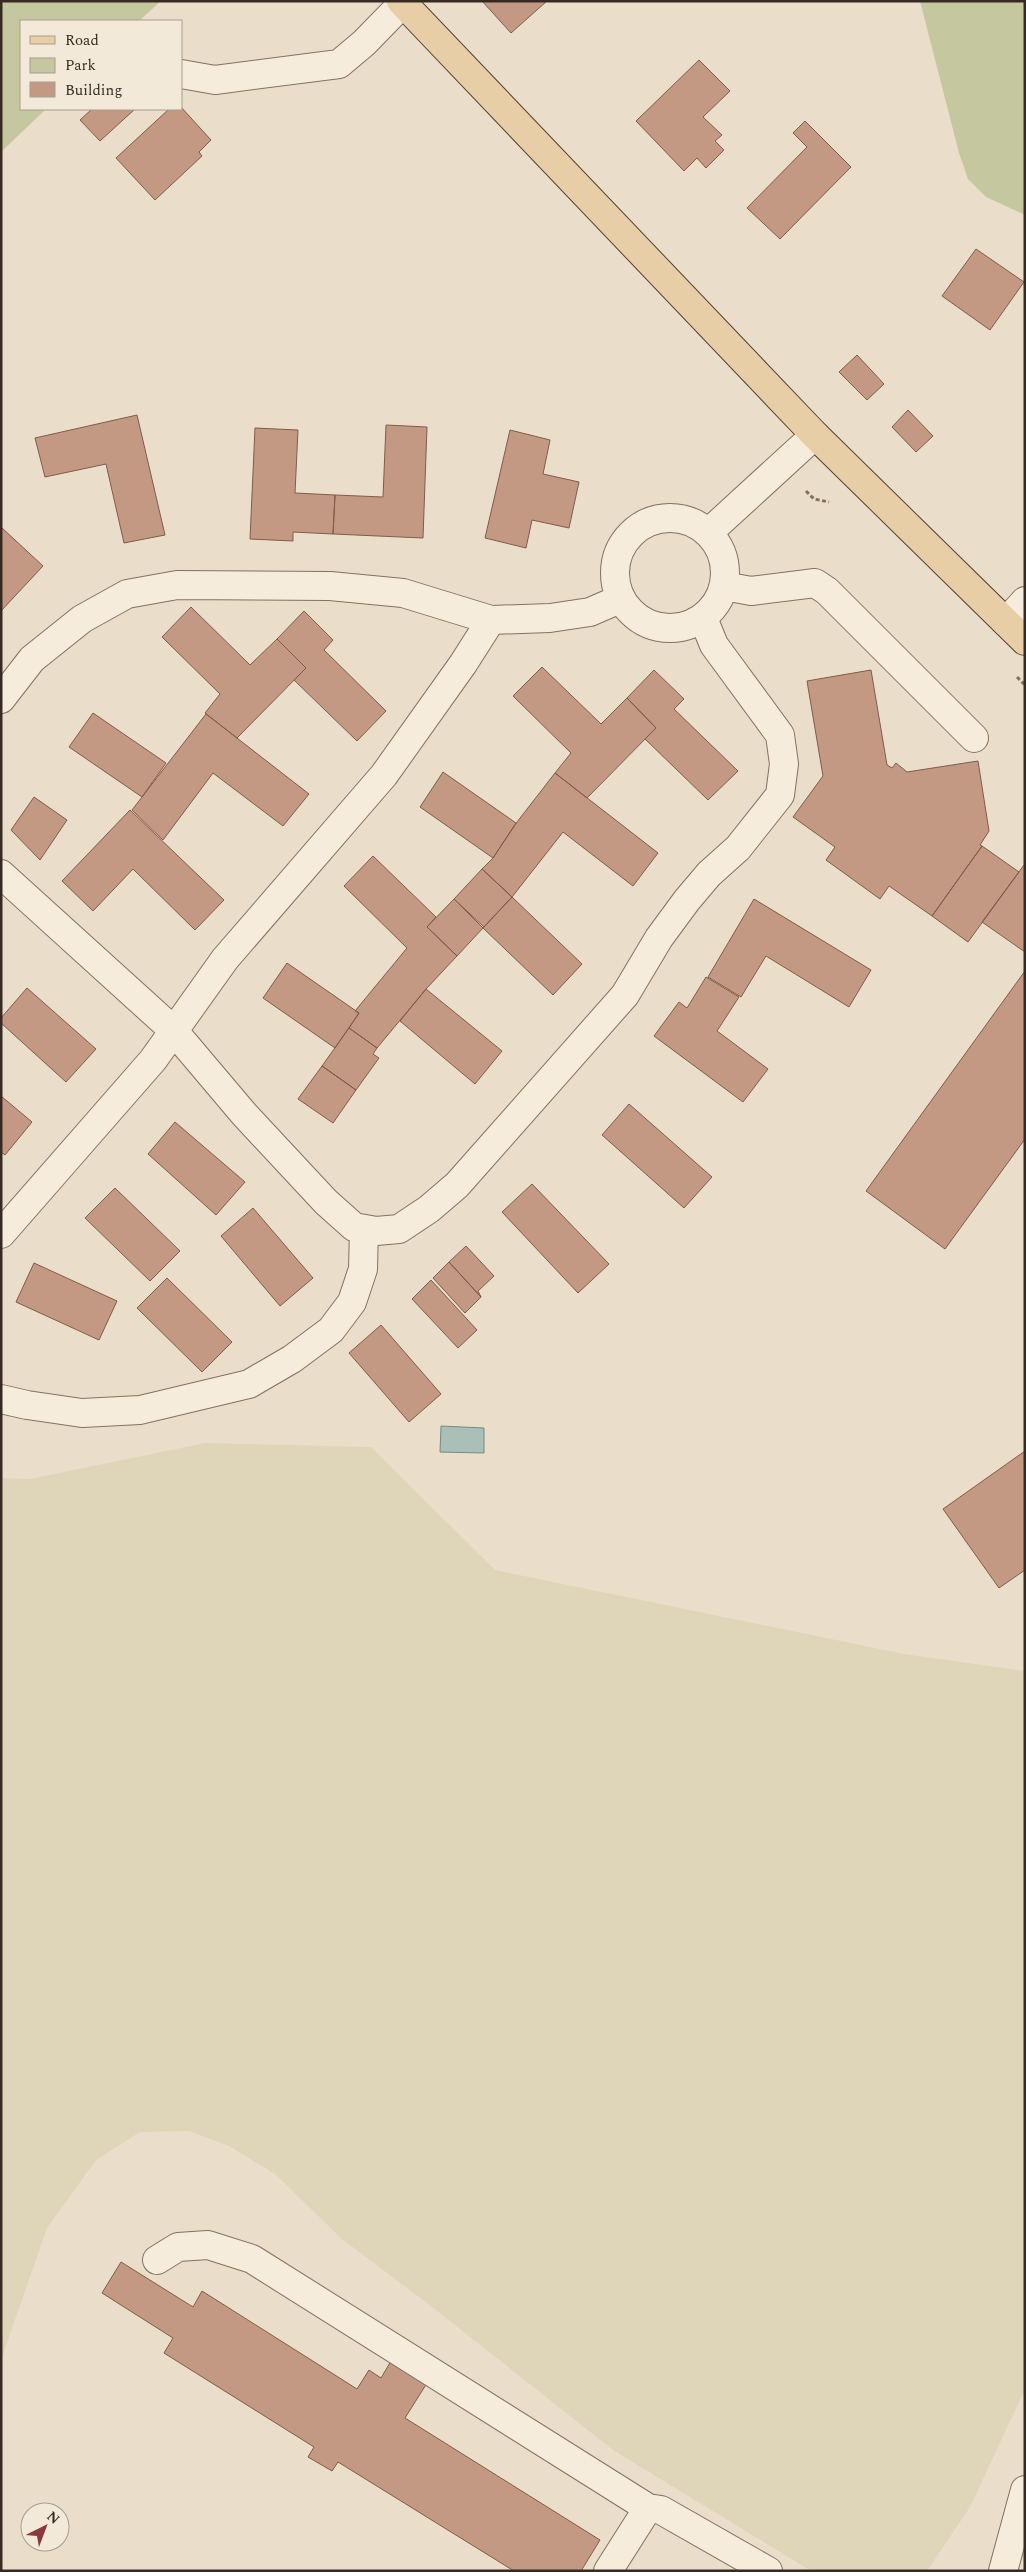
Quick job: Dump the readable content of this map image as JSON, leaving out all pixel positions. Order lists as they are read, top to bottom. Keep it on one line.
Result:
{"legend":["Road","Park","Building"],"north":"top right"}
